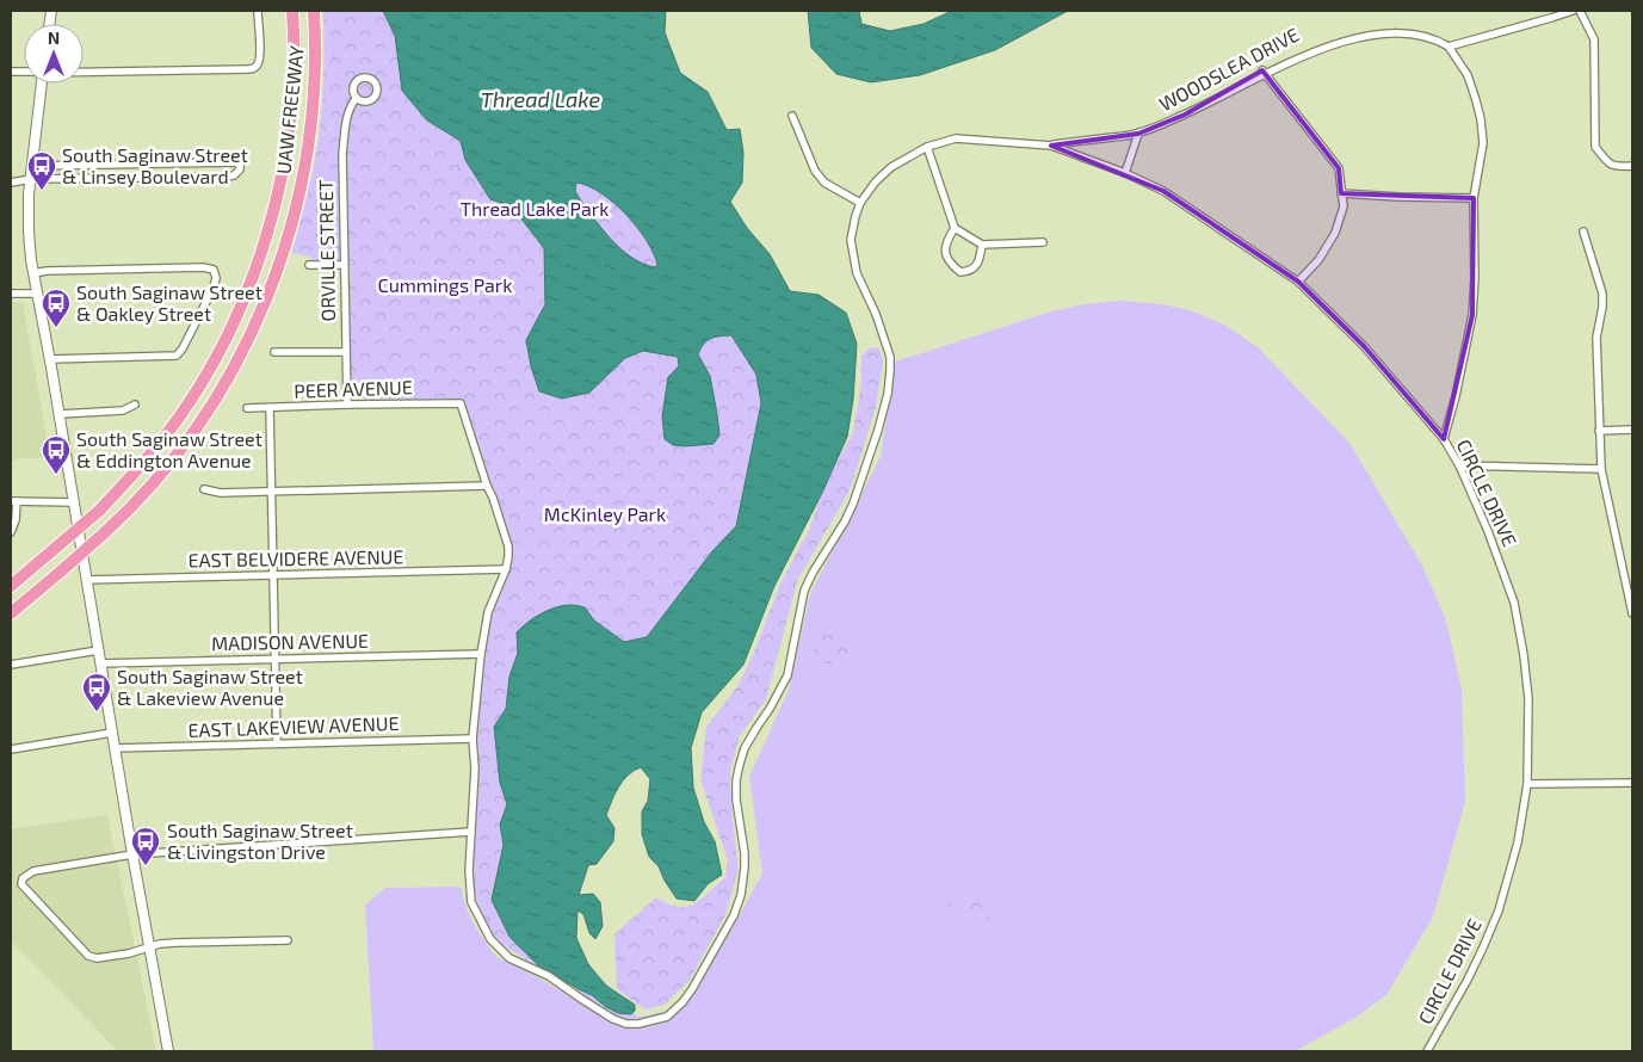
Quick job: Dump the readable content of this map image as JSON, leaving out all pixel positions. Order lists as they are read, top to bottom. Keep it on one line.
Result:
{"streets":{"highway":["UAW FREEWAY"],"street":["WOODSLEA DRIVE","ORVILLE STREET","PEER AVENUE","CIRCLE DRIVE","EAST BELVIDERE AVENUE","MADISON AVENUE","EAST LAKEVIEW AVENUE"]},"crossings":[["WOODSLEA DRIVE","CIRCLE DRIVE"],["ORVILLE STREET","PEER AVENUE"]],"water":["Thread Lake"],"parks":["Thread Lake Park","Cummings Park","McKinley Park"],"places":{"bus stop":["South Saginaw Street & Linsey Boulevard","South Saginaw Street & Oakley Street","South Saginaw Street & Eddington Avenue","South Saginaw Street & Lakeview Avenue","South Saginaw Street & Livingston Drive"]},"north":"top"}
